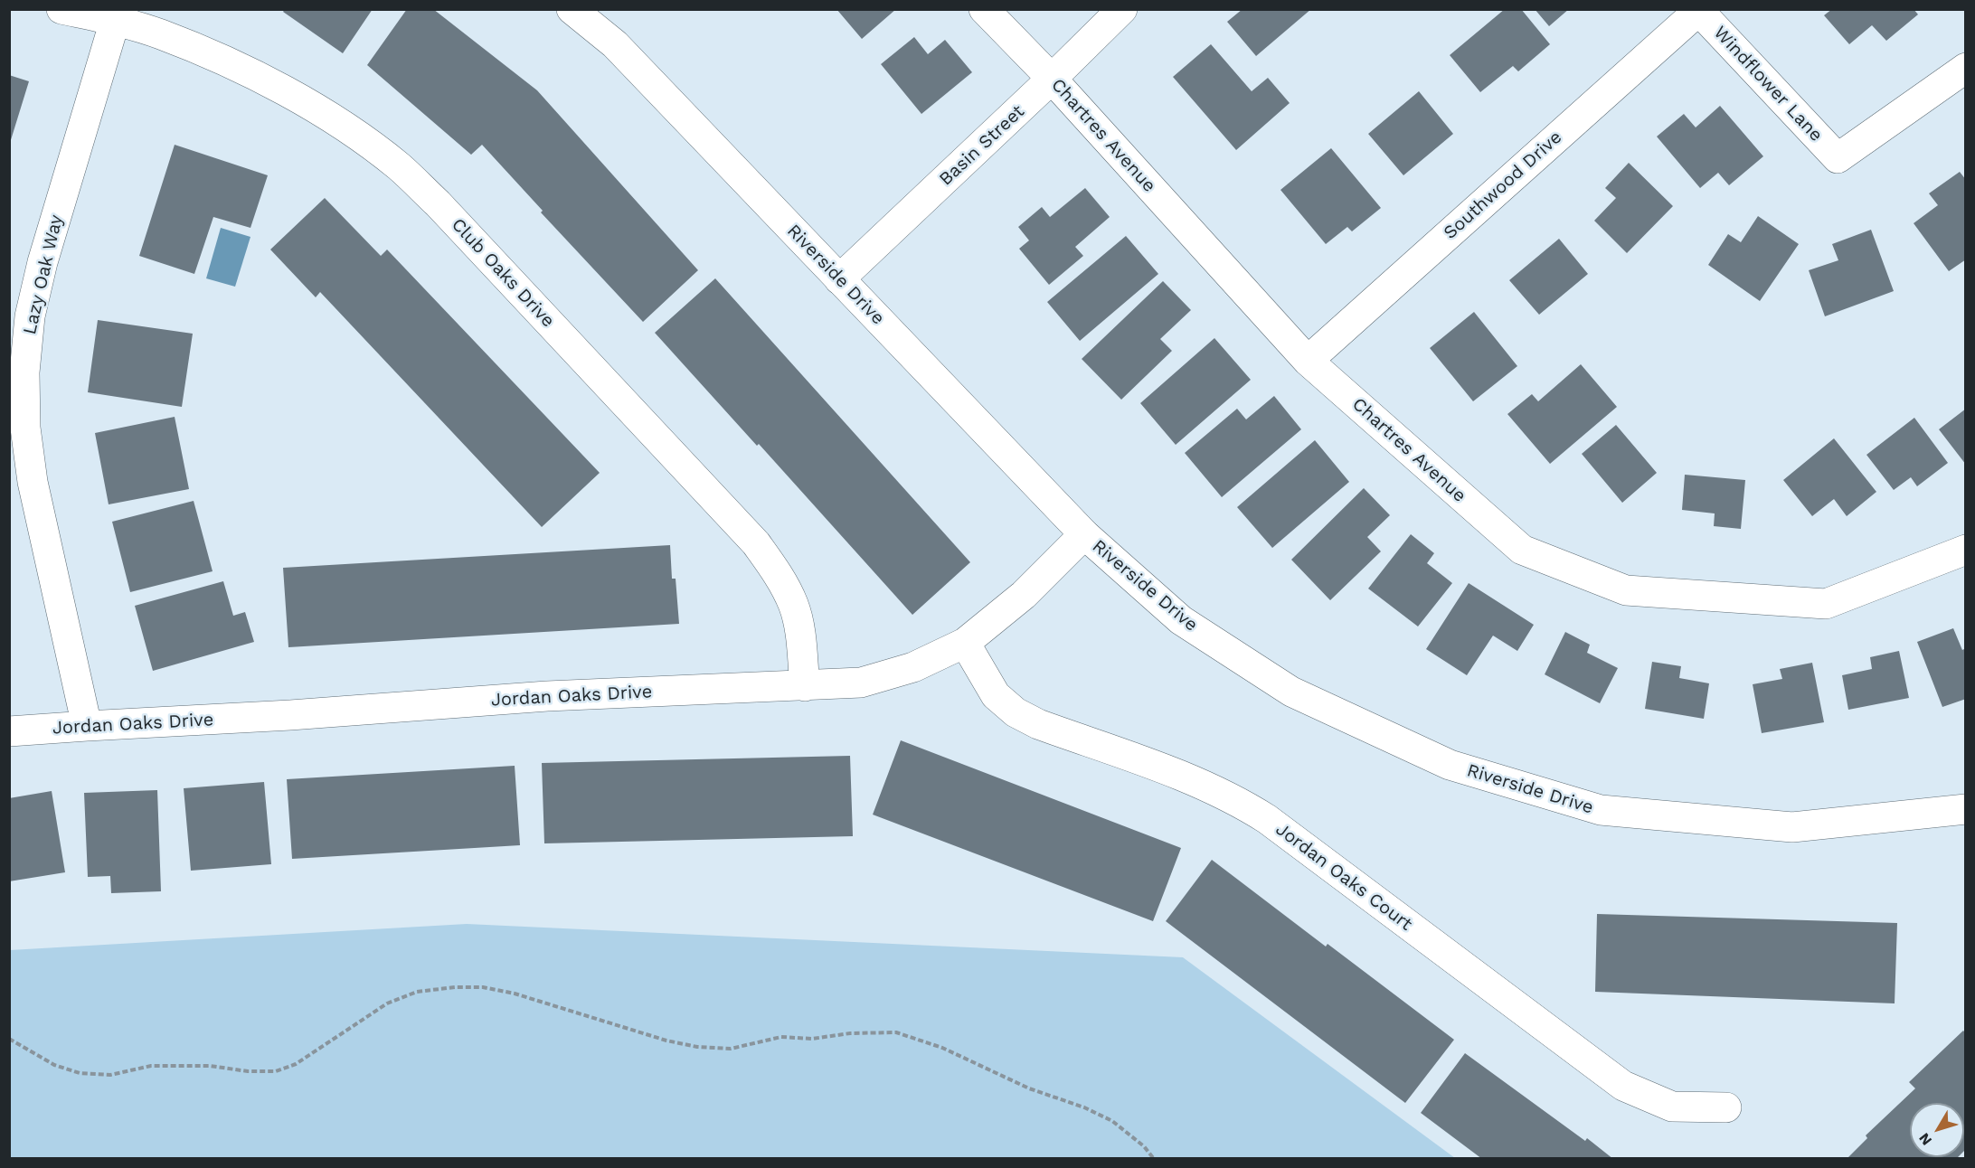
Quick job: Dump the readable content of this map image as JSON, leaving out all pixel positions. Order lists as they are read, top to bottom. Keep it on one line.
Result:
{"streets":{"street":["Windflower Lane","Chartres Avenue","Basin Street","Southwood Drive","Club Oaks Drive","Lazy Oak Way","Riverside Drive","Jordan Oaks Drive","Jordan Oaks Court"]},"crossings":[["Windflower Lane","Southwood Drive"],["Chartres Avenue","Basin Street"],["Chartres Avenue","Southwood Drive"],["Basin Street","Riverside Drive"],["Club Oaks Drive","Lazy Oak Way"],["Club Oaks Drive","Jordan Oaks Drive"],["Lazy Oak Way","Jordan Oaks Drive"],["Riverside Drive","Jordan Oaks Drive"],["Jordan Oaks Drive","Jordan Oaks Court"]],"north":"bottom left"}
